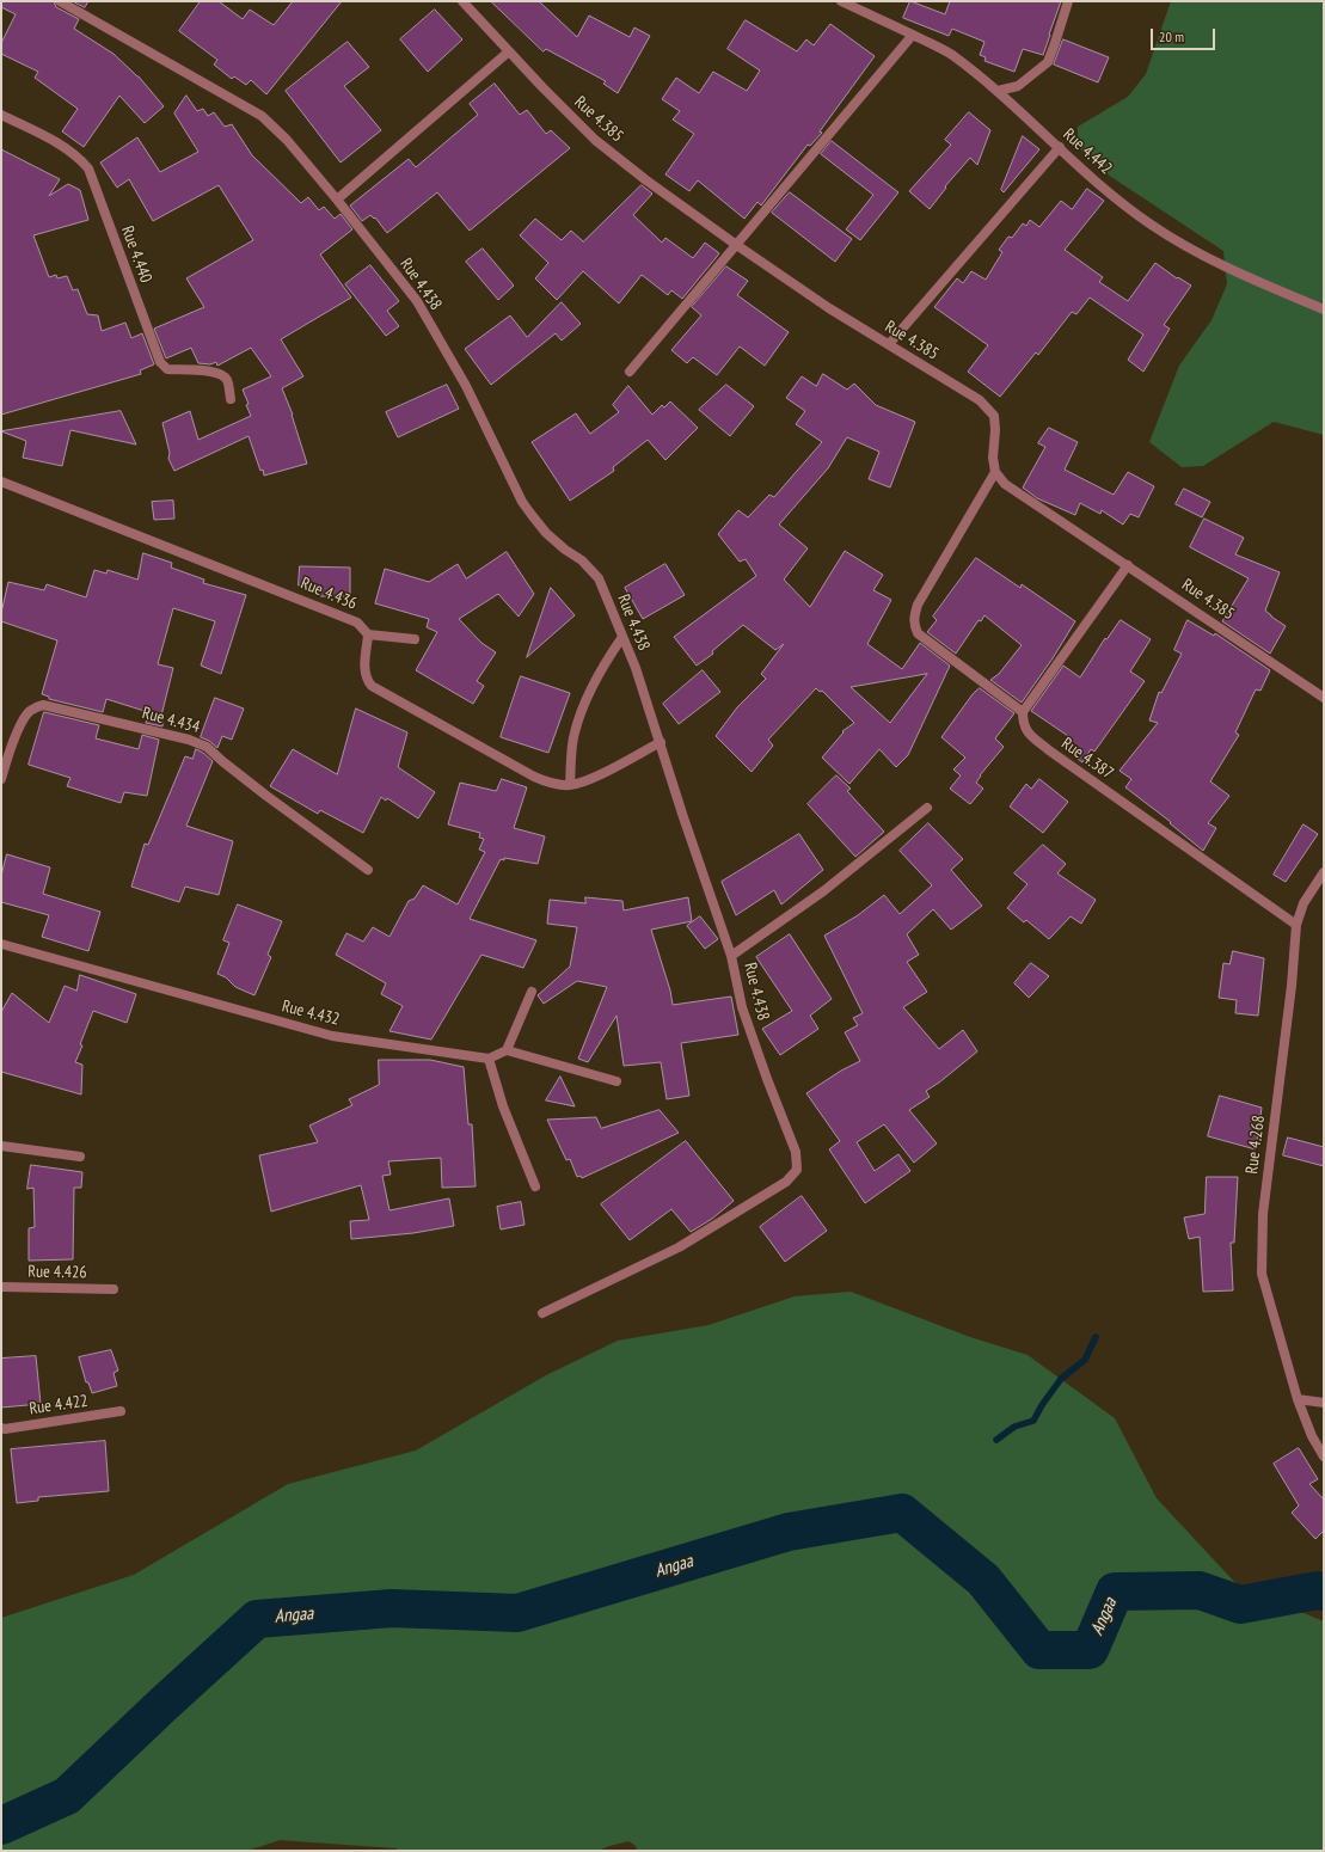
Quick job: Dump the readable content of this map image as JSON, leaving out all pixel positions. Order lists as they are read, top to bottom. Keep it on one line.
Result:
{"streets":{"street":["Rue 4.385","Rue 4.442","Rue 4.440","Rue 4.438","Rue 4.436","Rue 4.434","Rue 4.387","Rue 4.432","Rue 4.268","Rue 4.426","Rue 4.422"]},"crossings":[["Rue 4.387","Rue 4.268"]],"water":["Angaa"],"scale_bar":"20 m"}
